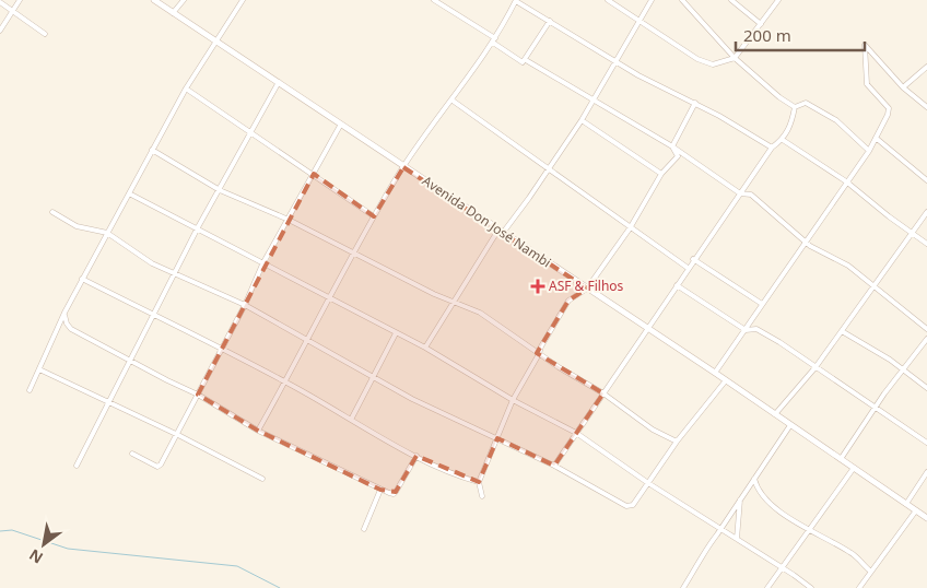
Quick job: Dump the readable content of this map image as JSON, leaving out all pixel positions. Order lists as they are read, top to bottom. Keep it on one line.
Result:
{"streets":{"street":["Avenida Don José Nambi"]},"places":{"health":["ASF & Filhos"]},"scale_bar":"200 m","north":"bottom left"}
